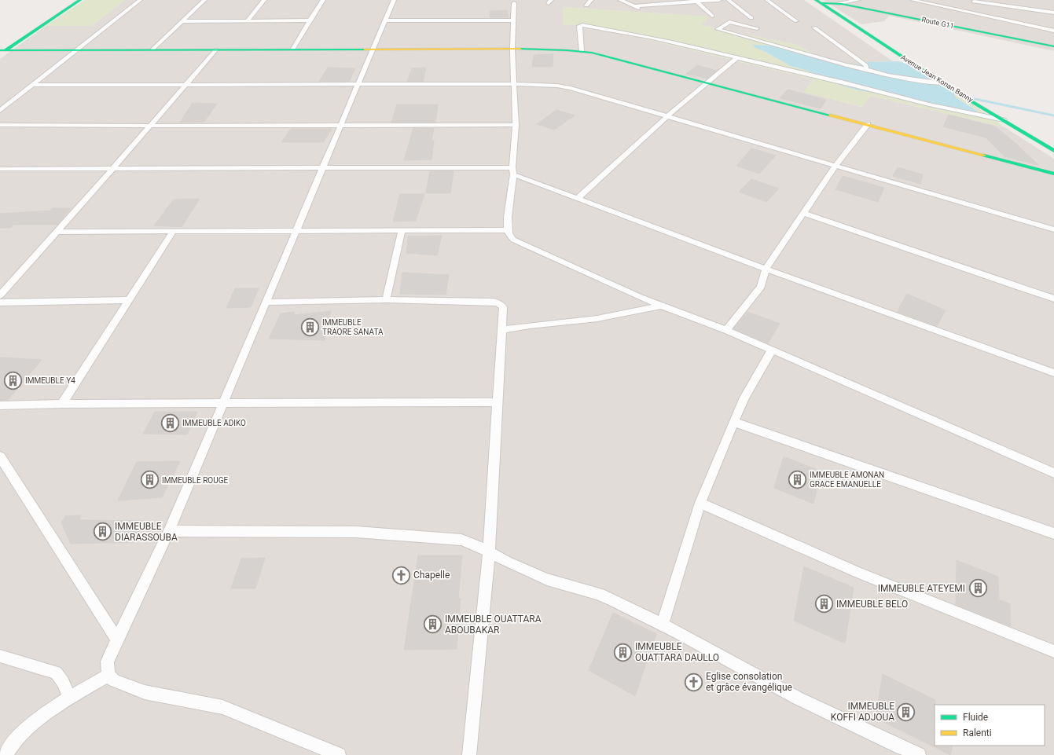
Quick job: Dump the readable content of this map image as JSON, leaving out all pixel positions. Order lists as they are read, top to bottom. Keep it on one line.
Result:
{"streets":{"street":["Route G11","Avenue Jean Konan Banny"]},"crossings":[["Route G11","Avenue Jean Konan Banny"]],"places":{"building":["IMMEUBLE TRAORE SANATA","IMMEUBLE Y4","IMMEUBLE ADIKO","IMMEUBLE AMONAN GRACE EMANUELLE","IMMEUBLE ROUGE","IMMEUBLE DIARASSOUBA","IMMEUBLE ATEYEMI","IMMEUBLE BELO","IMMEUBLE OUATTARA ABOUBAKAR","IMMEUBLE OUATTARA DAULLO","IMMEUBLE KOFFI ADJOUA"],"church":["Chapelle","Eglise consolation et grâce évangélique"]},"legend":["Fluide","Ralenti"]}
